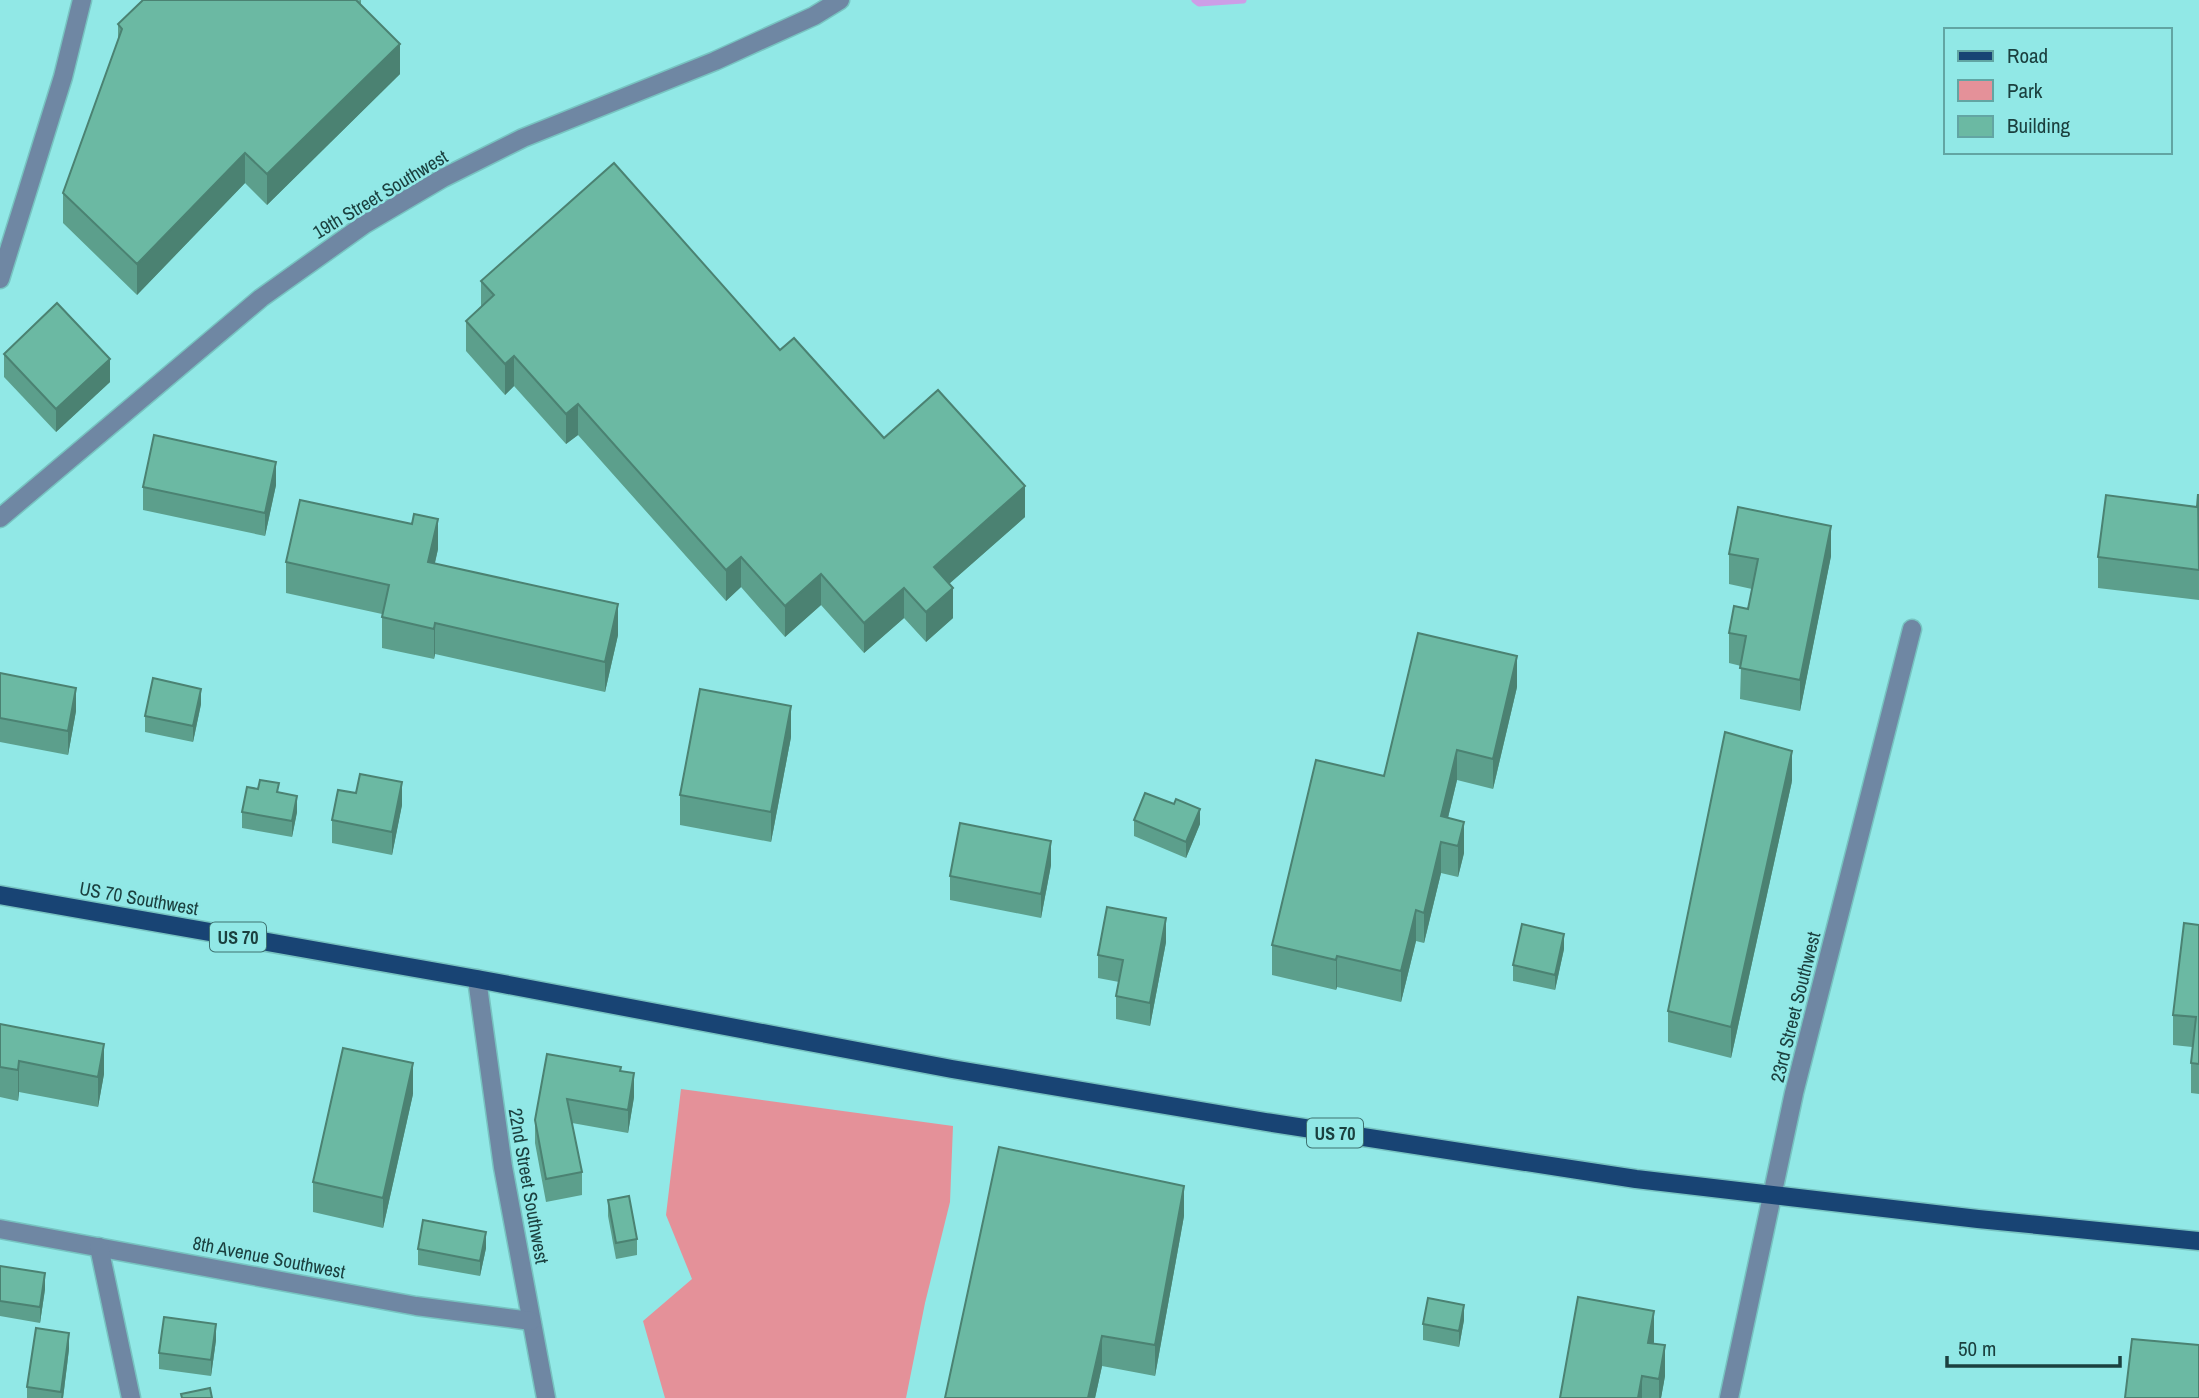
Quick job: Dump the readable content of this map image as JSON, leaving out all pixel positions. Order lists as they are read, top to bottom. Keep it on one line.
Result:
{"streets":{"main road":["US 70 Southwest","US 70"],"street":["19th Street Southwest","23rd Street Southwest","22nd Street Southwest","8th Avenue Southwest"]},"crossings":[["US 70 Southwest","US 70"],["US 70 Southwest","22nd Street Southwest"],["US 70","23rd Street Southwest"],["US 70","22nd Street Southwest"],["22nd Street Southwest","8th Avenue Southwest"]],"legend":["Road","Park","Building"],"scale_bar":"50 m"}
